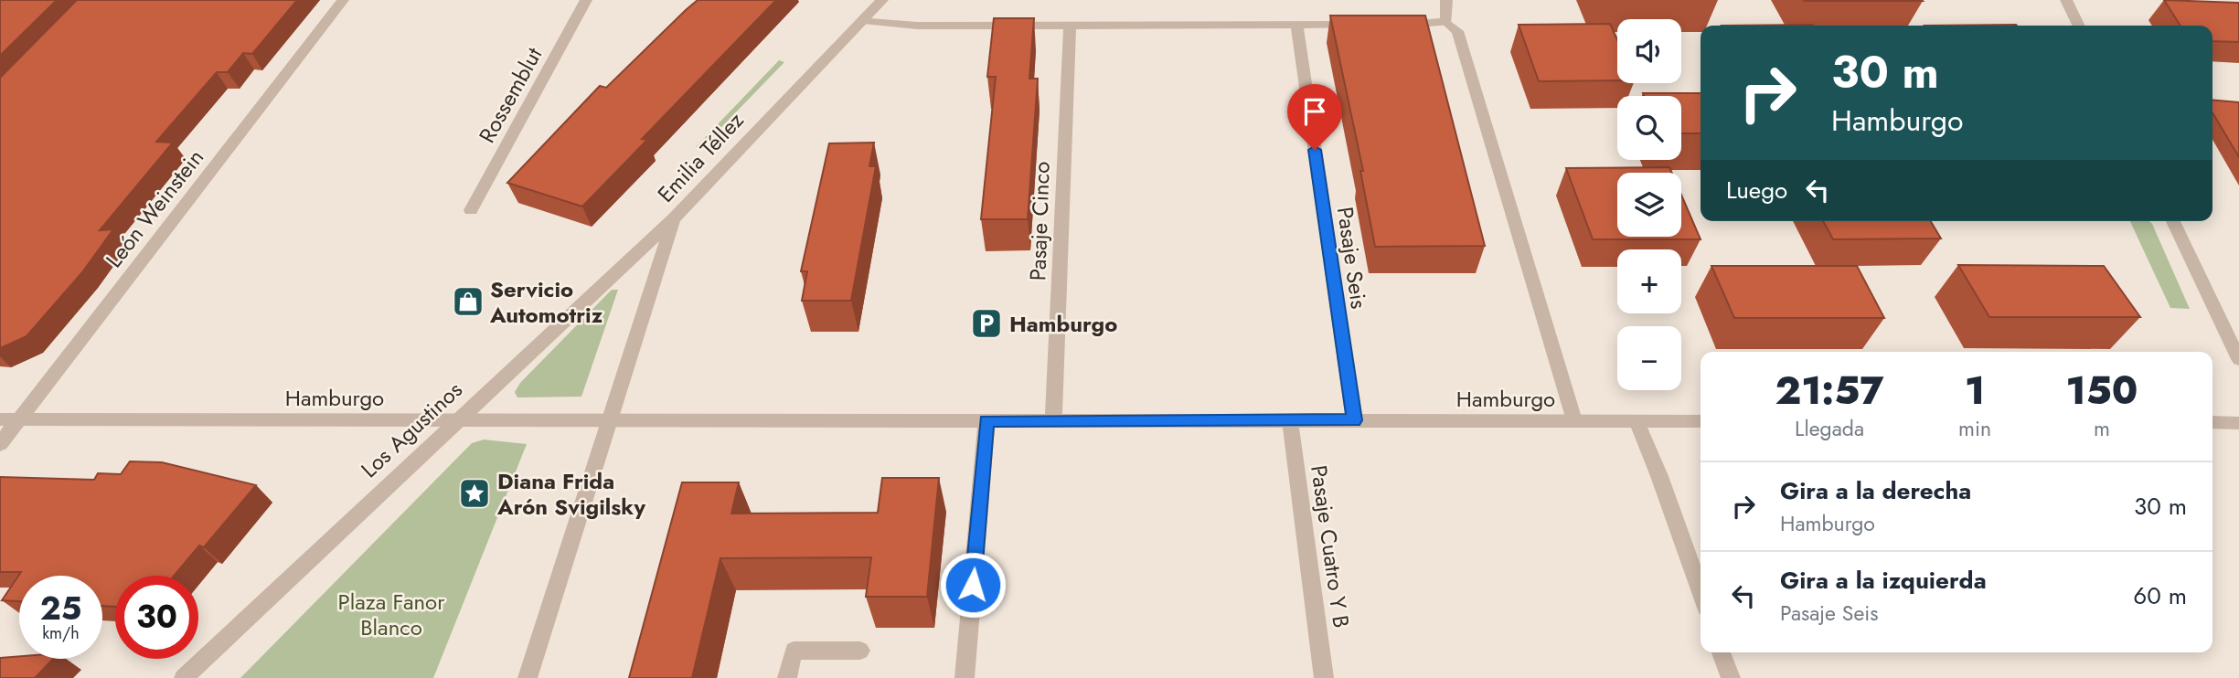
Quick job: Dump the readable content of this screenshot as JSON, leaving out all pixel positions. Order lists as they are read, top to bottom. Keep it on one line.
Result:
{"streets":{"street":["Rossemblut","Emilia Téllez","León Weinstein","Pasaje Cinco","Pasaje Seis","Hamburgo","Los Agustinos","Pasaje Cuatro Y B"]},"crossings":[["Emilia Téllez","Hamburgo"],["Emilia Téllez","Los Agustinos"],["León Weinstein","Hamburgo"],["Pasaje Cinco","Hamburgo"],["Pasaje Seis","Hamburgo"],["Hamburgo","Los Agustinos"],["Hamburgo","Pasaje Cuatro Y B"]],"parks":["Plaza Fanor Blanco"],"places":{"shop":["Servicio Automotriz"],"parking":["Hamburgo"],"place":["Diana Frida Arón Svigilsky"]},"page":{"map_buttons":["+","−"],"turn":["30 m","Hamburgo"],"then":"Luego","eta":["21:57","Llegada","1","min","150","m"],"list":[{"name":"Gira a la derecha","note":"Hamburgo","value":"30 m"},{"name":"Gira a la izquierda","note":"Pasaje Seis","value":"60 m"}],"speed":"25 km/h","limit":"30"}}
